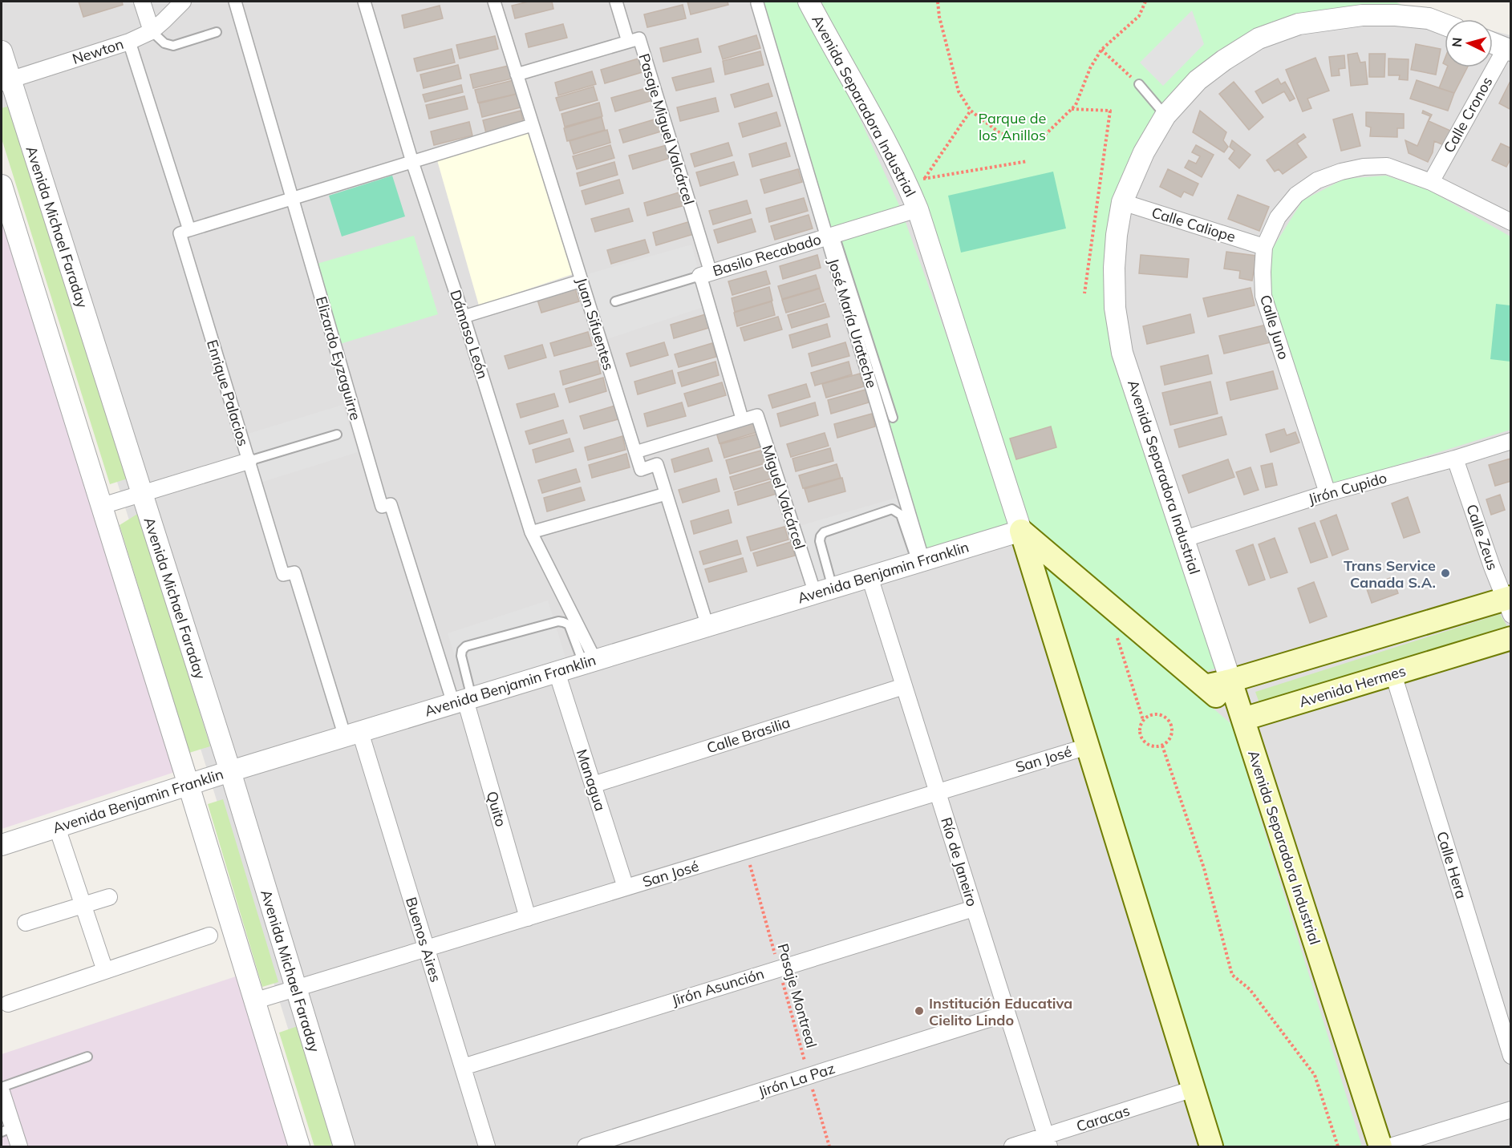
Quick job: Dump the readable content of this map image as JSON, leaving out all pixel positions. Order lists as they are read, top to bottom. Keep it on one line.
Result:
{"streets":{"main road":["Avenida Separadora Industrial","Avenida Hermes"],"street":["Newton","Calle Cronos","Pasaje Miguel Valcárcel","Calle Caliope","Avenida Michael Faraday","Basilo Recabado","José María Urateche","Juan Sifuentes","Calle Juno","Dámaso León","Elizardo Eyzaguirre","Enrique Palacios","Jirón Cupido","Miguel Valcárcel","Calle Zeus","Avenida Benjamin Franklin","Calle Brasilia","San José","Managua","Quito","Río de Janeiro","Calle Hera","Buenos Aires","Jirón Asunción","Jirón La Paz","Caracas"],"path":["Pasaje Montreal"]},"crossings":[["Newton","Avenida Michael Faraday"],["Avenida Separadora Industrial","Calle Caliope"],["Avenida Separadora Industrial","Basilo Recabado"],["Avenida Separadora Industrial","Jirón Cupido"],["Avenida Separadora Industrial","Avenida Benjamin Franklin"],["Avenida Separadora Industrial","Avenida Hermes"],["Avenida Separadora Industrial","San José"],["Avenida Separadora Industrial","Caracas"],["Calle Cronos","Calle Juno"],["Pasaje Miguel Valcárcel","Basilo Recabado"],["Calle Caliope","Calle Juno"],["Avenida Michael Faraday","Avenida Benjamin Franklin"],["Avenida Michael Faraday","San José"],["Basilo Recabado","José María Urateche"],["José María Urateche","Avenida Benjamin Franklin"],["Juan Sifuentes","Avenida Benjamin Franklin"],["Calle Juno","Jirón Cupido"],["Dámaso León","Avenida Benjamin Franklin"],["Elizardo Eyzaguirre","Avenida Benjamin Franklin"],["Elizardo Eyzaguirre","Quito"],["Enrique Palacios","Avenida Benjamin Franklin"],["Enrique Palacios","Buenos Aires"],["Jirón Cupido","Calle Zeus"],["Miguel Valcárcel","Avenida Benjamin Franklin"],["Avenida Benjamin Franklin","Managua"],["Avenida Benjamin Franklin","Quito"],["Avenida Benjamin Franklin","Río de Janeiro"],["Avenida Benjamin Franklin","Buenos Aires"],["Avenida Hermes","Calle Hera"],["Calle Brasilia","Managua"],["Calle Brasilia","Río de Janeiro"],["San José","Managua"],["San José","Quito"],["San José","Río de Janeiro"],["San José","Buenos Aires"],["San José","Pasaje Montreal"],["Río de Janeiro","Jirón Asunción"],["Río de Janeiro","Jirón La Paz"],["Río de Janeiro","Caracas"],["Buenos Aires","Jirón Asunción"],["Jirón Asunción","Pasaje Montreal"],["Pasaje Montreal","Jirón La Paz"]],"parks":["Parque de los Anillos"],"places":["Trans Service Canada S.A.","Institución Educativa Cielito Lindo"],"north":"left"}
